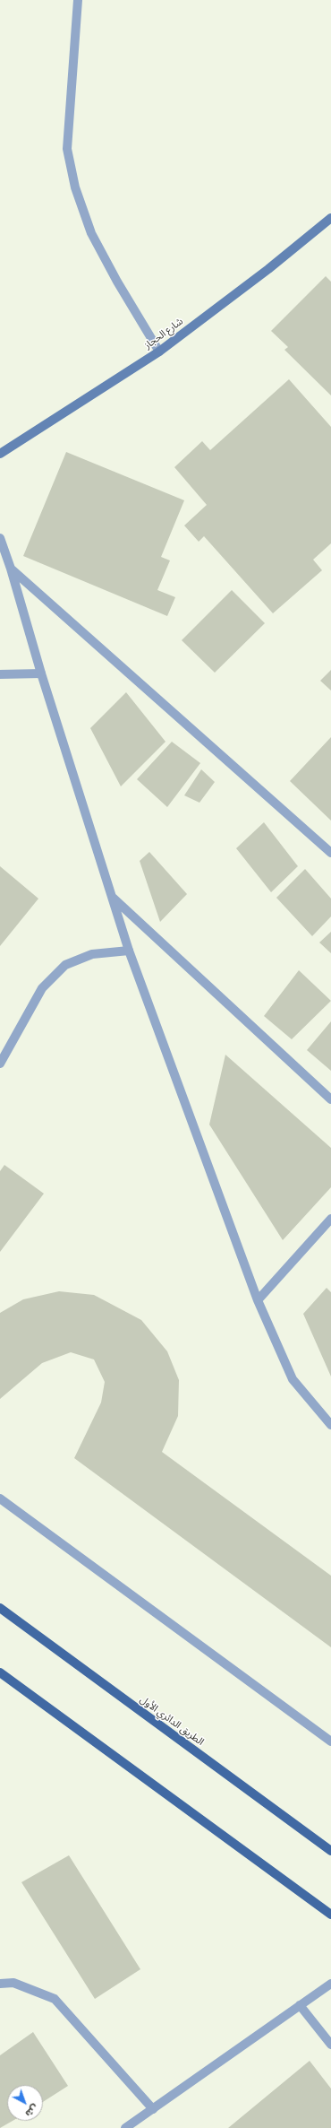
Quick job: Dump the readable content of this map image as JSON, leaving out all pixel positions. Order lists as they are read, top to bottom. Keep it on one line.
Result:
{"streets":{"main road":["شارع الحجاز","الطريق الدائري الأول"]},"north":"bottom right"}
